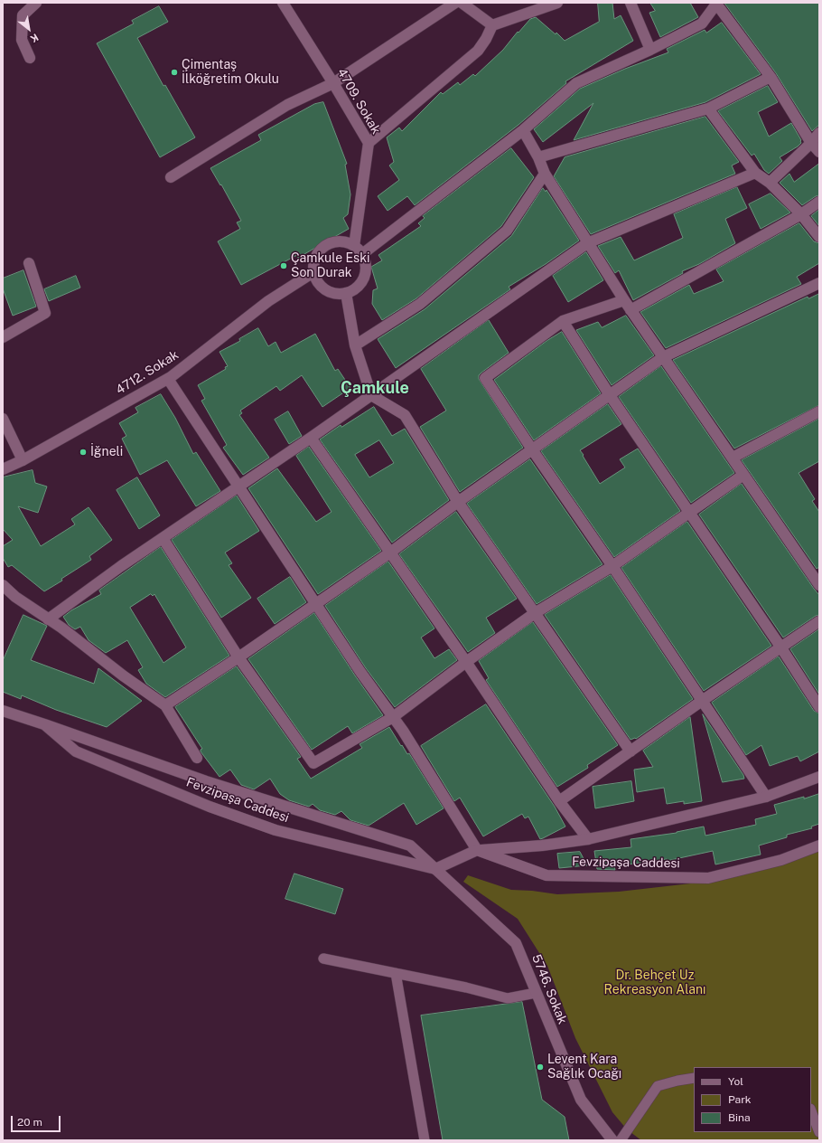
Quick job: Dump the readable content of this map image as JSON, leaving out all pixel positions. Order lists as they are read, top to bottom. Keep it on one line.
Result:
{"streets":{"street":["4709. Sokak","4712. Sokak","Fevzipaşa Caddesi","5746. Sokak"]},"crossings":[["4709. Sokak","4712. Sokak"],["Fevzipaşa Caddesi","5746. Sokak"]],"districts":["Çamkule"],"parks":["Dr. Behçet Uz Rekreasyon Alanı"],"places":["Çimentaş İlköğretim Okulu","Çamkule Eski Son Durak","İğneli","Levent Kara Sağlık Ocağı"],"legend":["Yol","Park","Bina"],"scale_bar":"20 m","north":"bottom right"}
